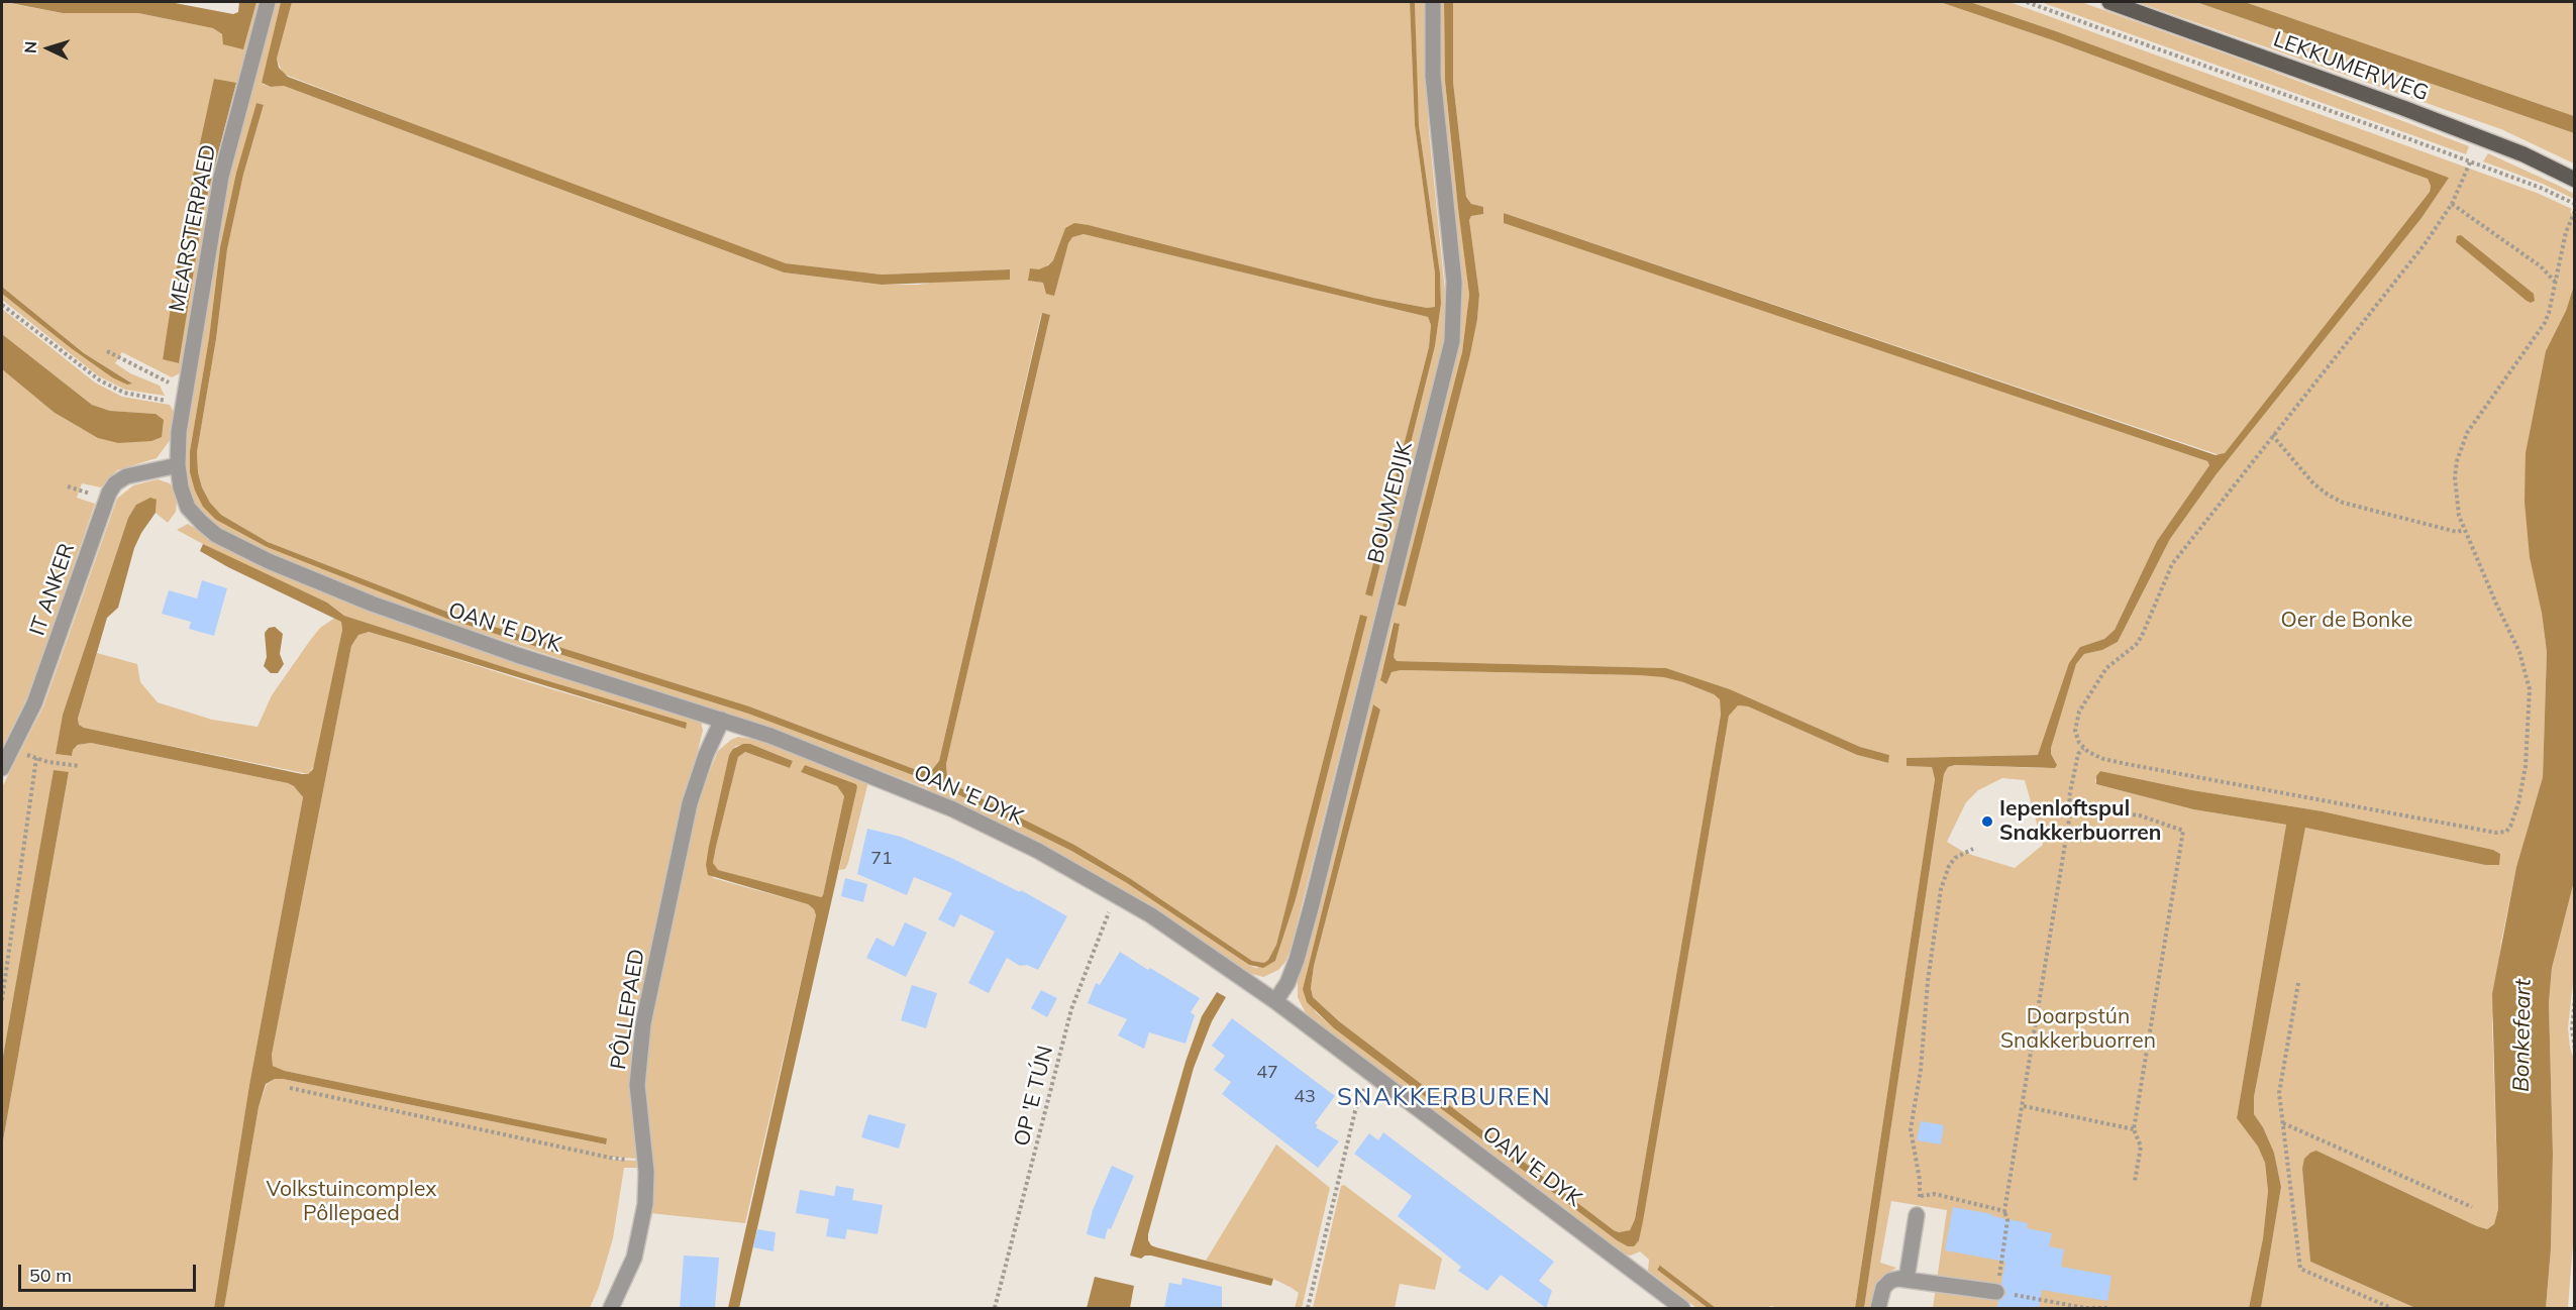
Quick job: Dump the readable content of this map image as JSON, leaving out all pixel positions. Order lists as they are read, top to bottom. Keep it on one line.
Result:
{"streets":{"main road":["LEKKUMERWEG"],"street":["MEARSTERPAED","BOUWEDIJK","IT ANKER","OAN 'E DYK","PÔLLEPAED"],"path":["OP 'E TÚN"]},"crossings":[["MEARSTERPAED","IT ANKER"],["MEARSTERPAED","OAN 'E DYK"],["BOUWEDIJK","OAN 'E DYK"],["IT ANKER","OAN 'E DYK"],["OAN 'E DYK","PÔLLEPAED"],["OAN 'E DYK","OP 'E TÚN"]],"districts":["SNAKKERBUREN"],"water":["Bonkefeart"],"parks":["Oer de Bonke","Doarpstún Snakkerbuorren","Volkstuincomplex Pôllepaed"],"places":["Iepenloftspul Snakkerbuorren"],"house_numbers":["71","47","43"],"scale_bar":"50 m","north":"left"}
